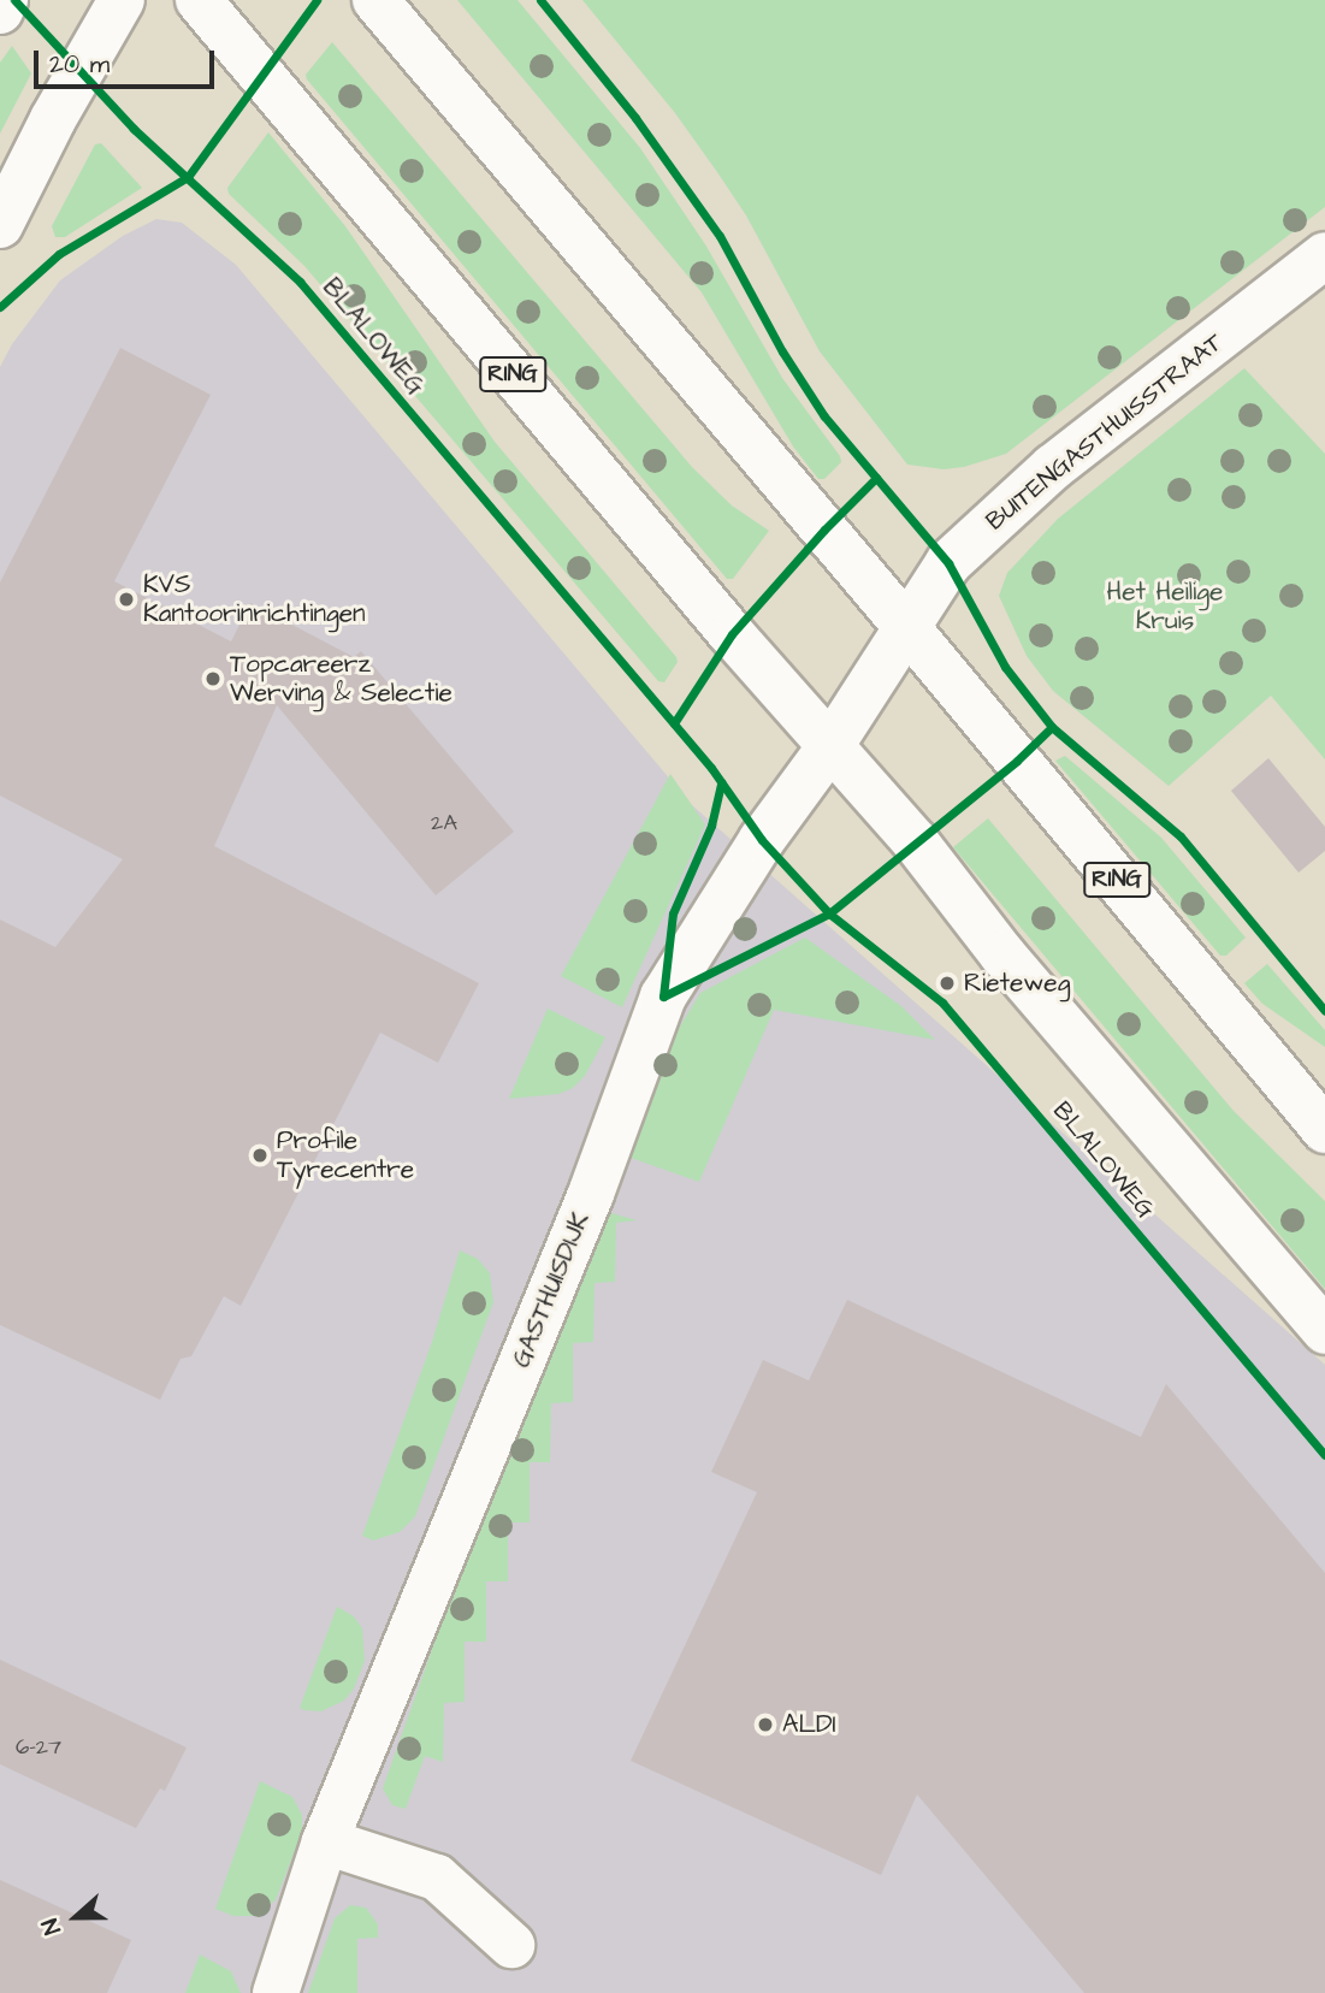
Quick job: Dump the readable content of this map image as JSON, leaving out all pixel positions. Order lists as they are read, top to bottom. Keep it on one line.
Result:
{"streets":{"main road":["RING","BUITENGASTHUISSTRAAT","GASTHUISDIJK"],"cycle path":["BLALOWEG"]},"crossings":[["RING","BUITENGASTHUISSTRAAT"],["RING","GASTHUISDIJK"],["BUITENGASTHUISSTRAAT","GASTHUISDIJK"]],"parks":["Het Heilige Kruis"],"places":["KVS Kantoorinrichtingen","Topcareerz Werving & Selectie","Rieteweg","Profile Tyrecentre","ALDI"],"house_numbers":["2A","6-27"],"scale_bar":"20 m","north":"left"}
